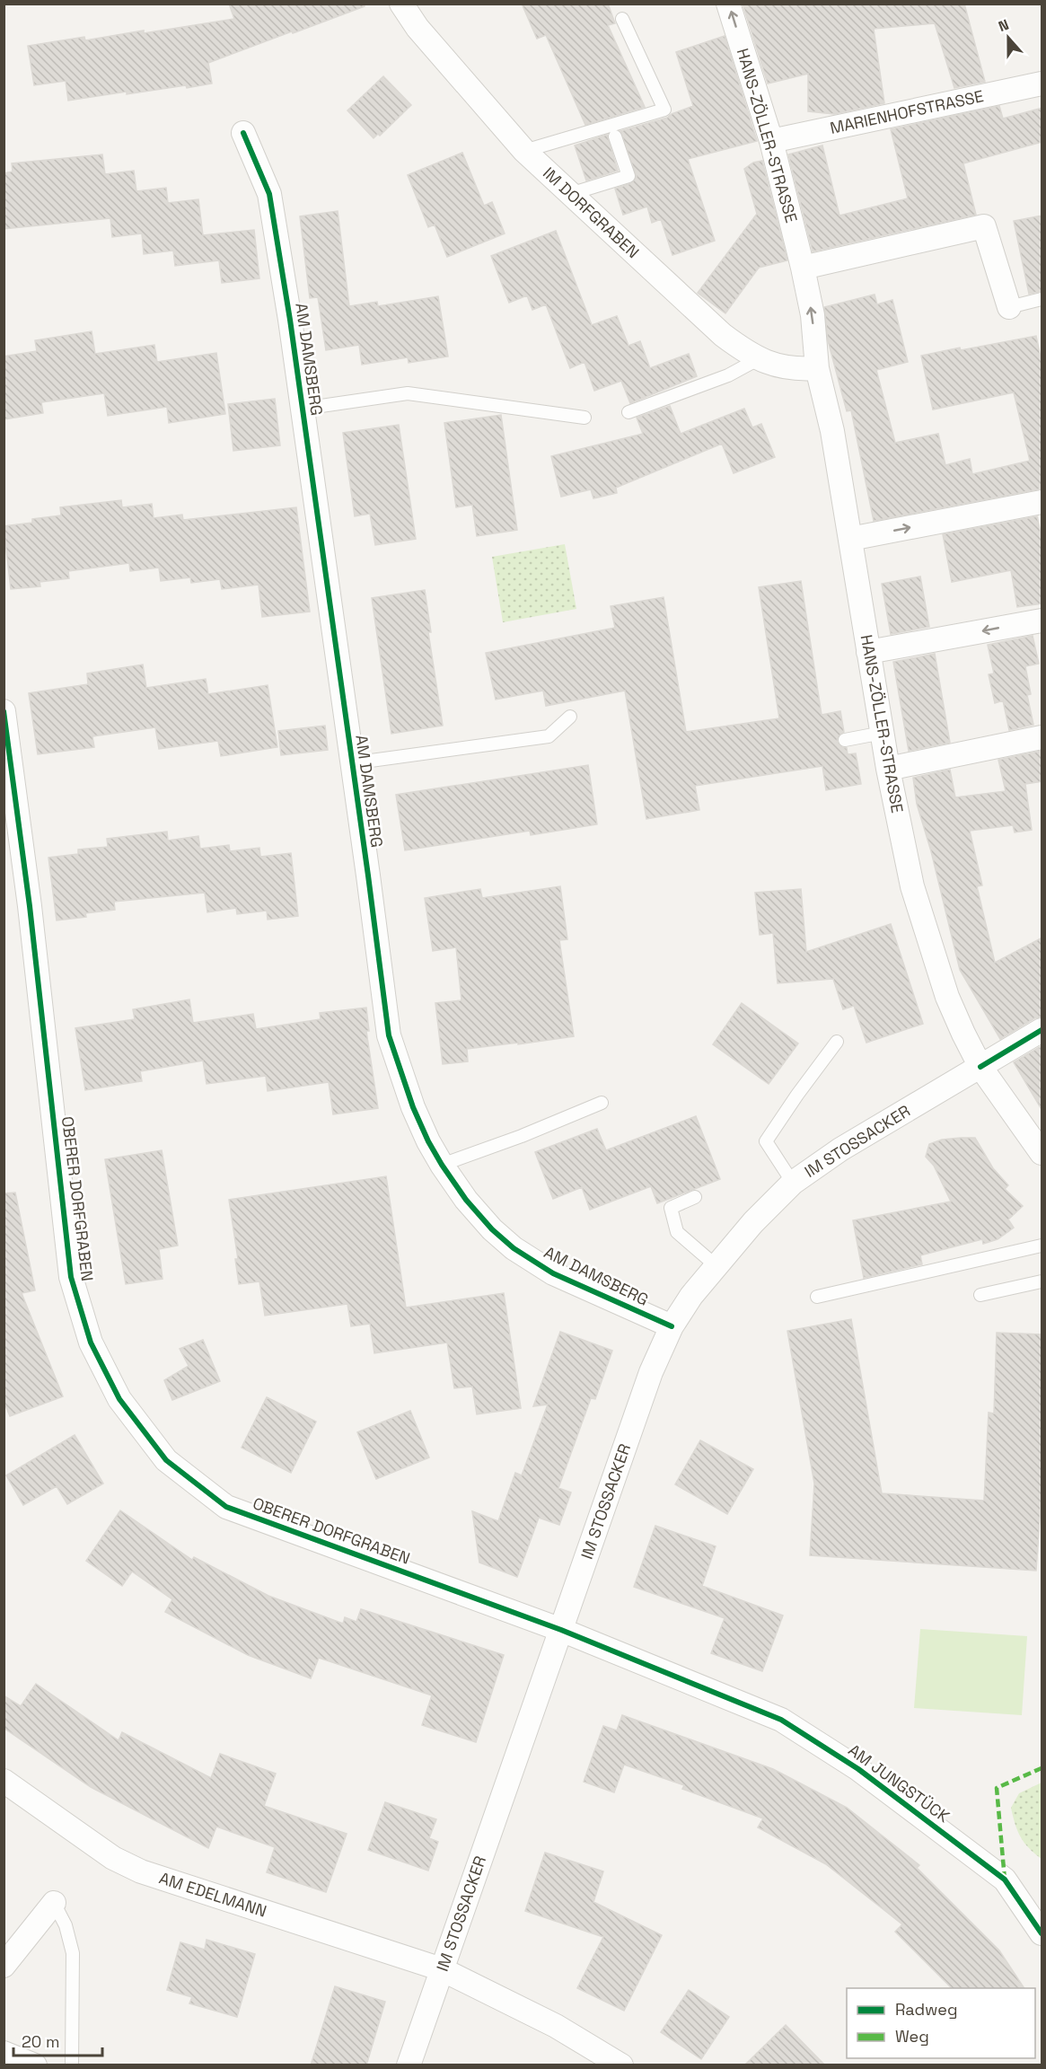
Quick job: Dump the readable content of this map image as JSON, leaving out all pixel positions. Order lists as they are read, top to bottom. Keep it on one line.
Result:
{"streets":{"street":["MARIENHOFSTRASSE","HANS-ZÖLLER-STRASSE","IM DORFGRABEN","AM DAMSBERG","IM STOSSACKER","OBERER DORFGRABEN","AM JUNGSTÜCK","AM EDELMANN"]},"crossings":[["MARIENHOFSTRASSE","HANS-ZÖLLER-STRASSE"],["HANS-ZÖLLER-STRASSE","IM DORFGRABEN"],["HANS-ZÖLLER-STRASSE","IM STOSSACKER"],["AM DAMSBERG","IM STOSSACKER"],["IM STOSSACKER","OBERER DORFGRABEN"],["IM STOSSACKER","AM JUNGSTÜCK"],["IM STOSSACKER","AM EDELMANN"],["OBERER DORFGRABEN","AM JUNGSTÜCK"]],"legend":["Radweg","Weg"],"scale_bar":"20 m","north":"top"}
